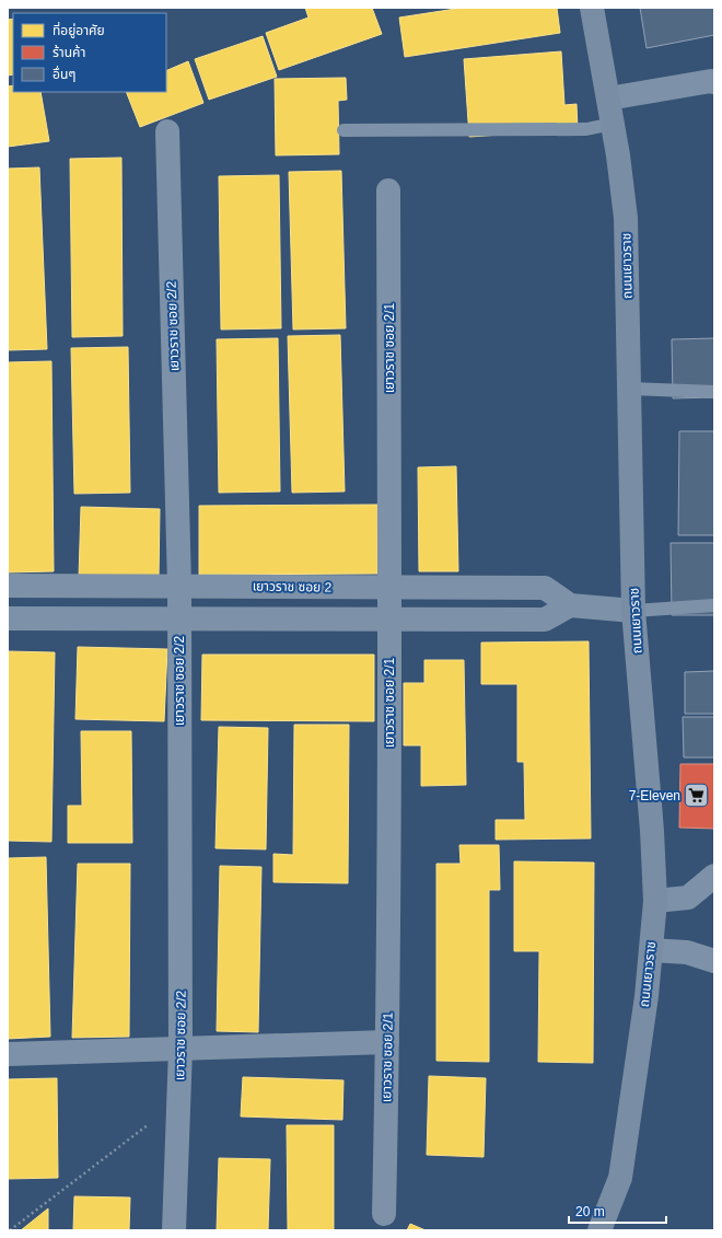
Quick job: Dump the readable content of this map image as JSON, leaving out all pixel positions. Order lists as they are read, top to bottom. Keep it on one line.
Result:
{"streets":{"main road":["ถนนเยาวราช"],"street":["เยาวราช ซอย 2/2","เยาวราช ซอย 2/1","เยาวราช ซอย 2"]},"crossings":[["ถนนเยาวราช","เยาวราช ซอย 2"],["เยาวราช ซอย 2/2","เยาวราช ซอย 2"],["เยาวราช ซอย 2/1","เยาวราช ซอย 2"]],"places":{"supermarket":["7-Eleven"]},"legend":["ที่อยู่อาศัย","ร้านค้า","อื่นๆ"],"scale_bar":"20 m"}
